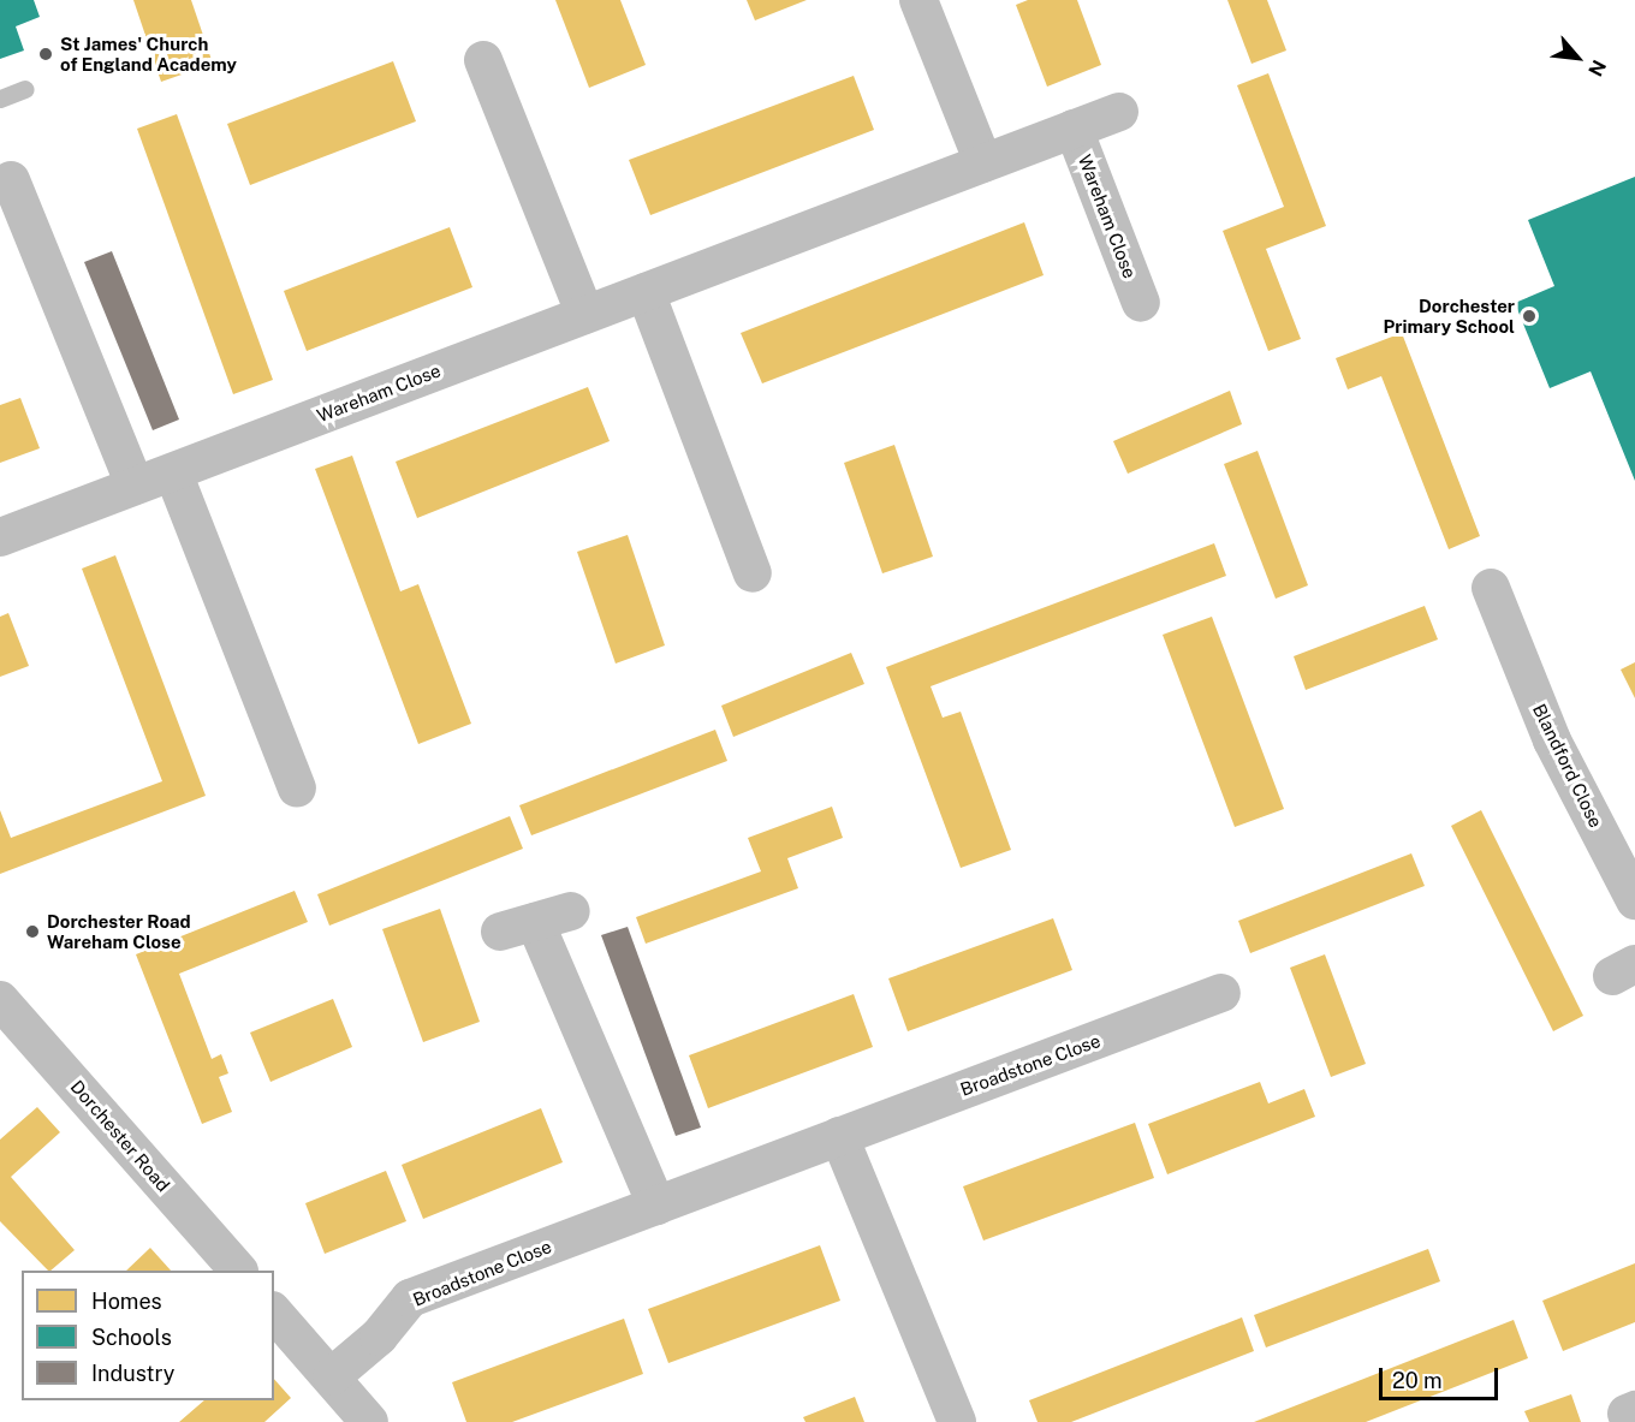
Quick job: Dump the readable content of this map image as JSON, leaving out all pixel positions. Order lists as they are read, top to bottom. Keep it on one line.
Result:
{"streets":{"street":["Wareham Close","Blandford Close","Broadstone Close","Dorchester Road"]},"places":["St James' Church of England Academy","Dorchester Primary School","Dorchester Road Wareham Close"],"legend":["Homes","Schools","Industry"],"scale_bar":"20 m","north":"bottom right"}
